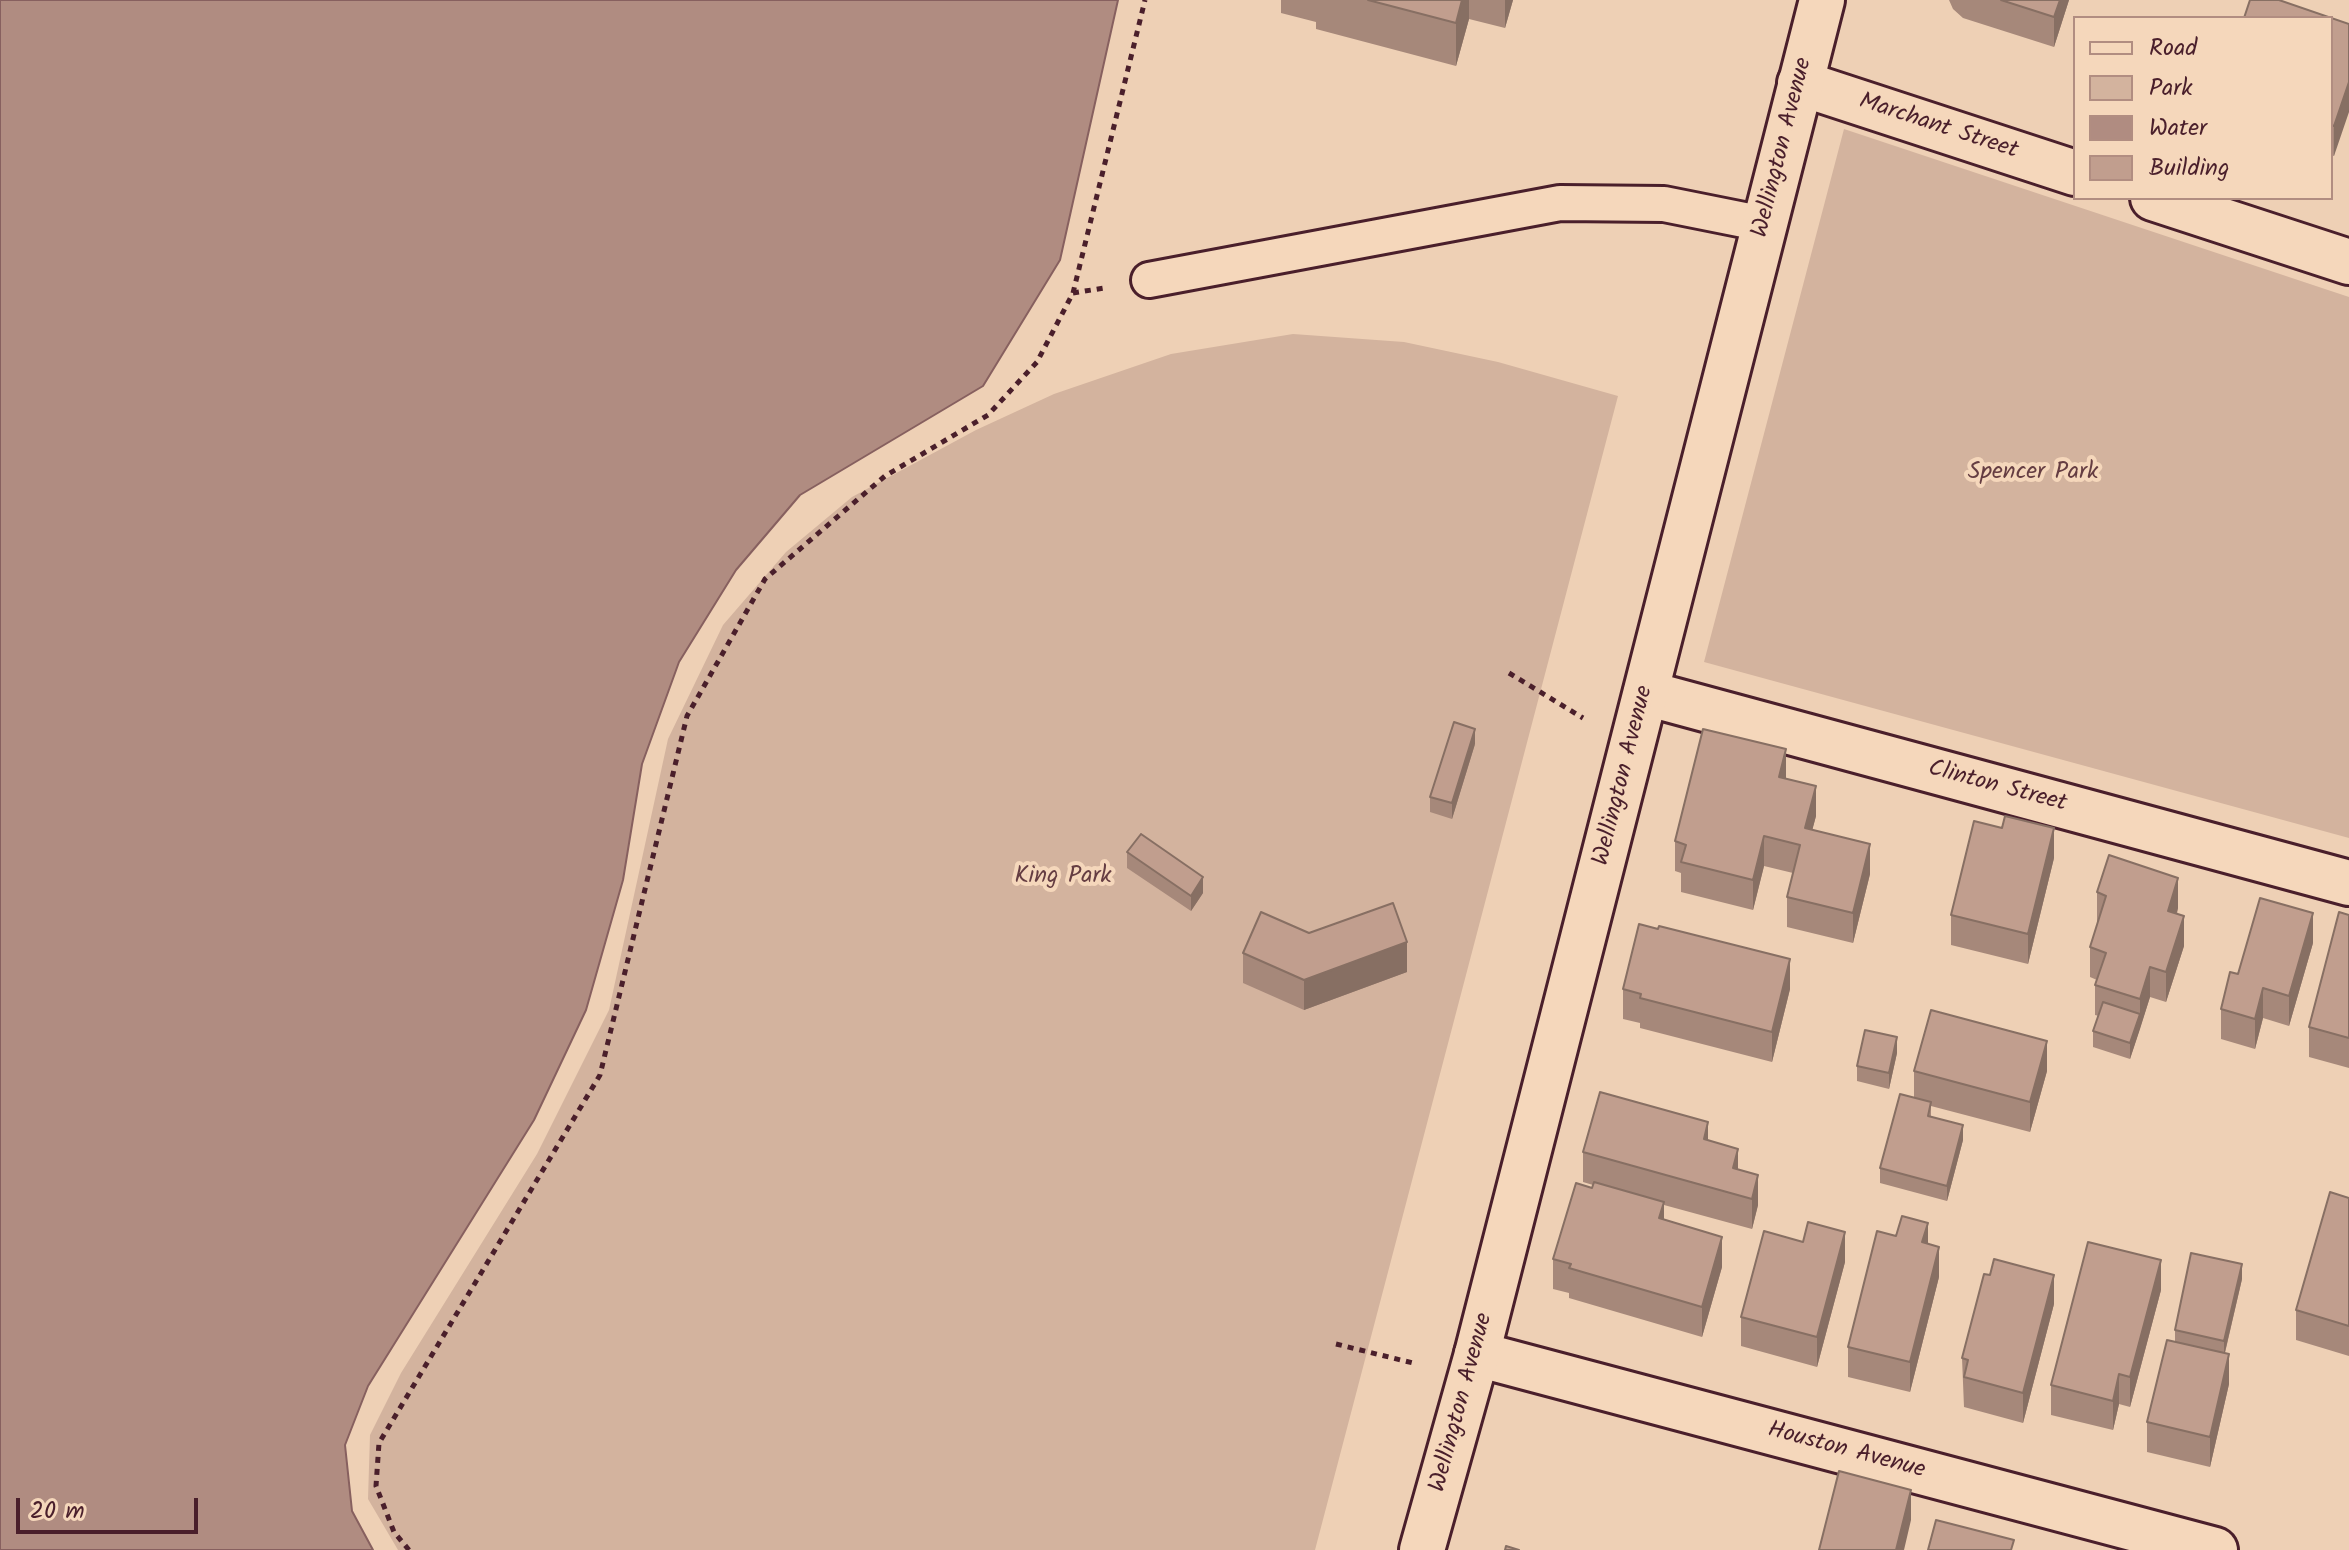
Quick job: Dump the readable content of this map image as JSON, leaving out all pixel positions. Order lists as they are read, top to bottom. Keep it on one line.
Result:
{"streets":{"street":["Marchant Street","Wellington Avenue","Clinton Street","Houston Avenue"]},"crossings":[["Marchant Street","Wellington Avenue"],["Wellington Avenue","Clinton Street"],["Wellington Avenue","Houston Avenue"]],"parks":["Spencer Park","King Park"],"legend":["Road","Park","Water","Building"],"scale_bar":"20 m"}
